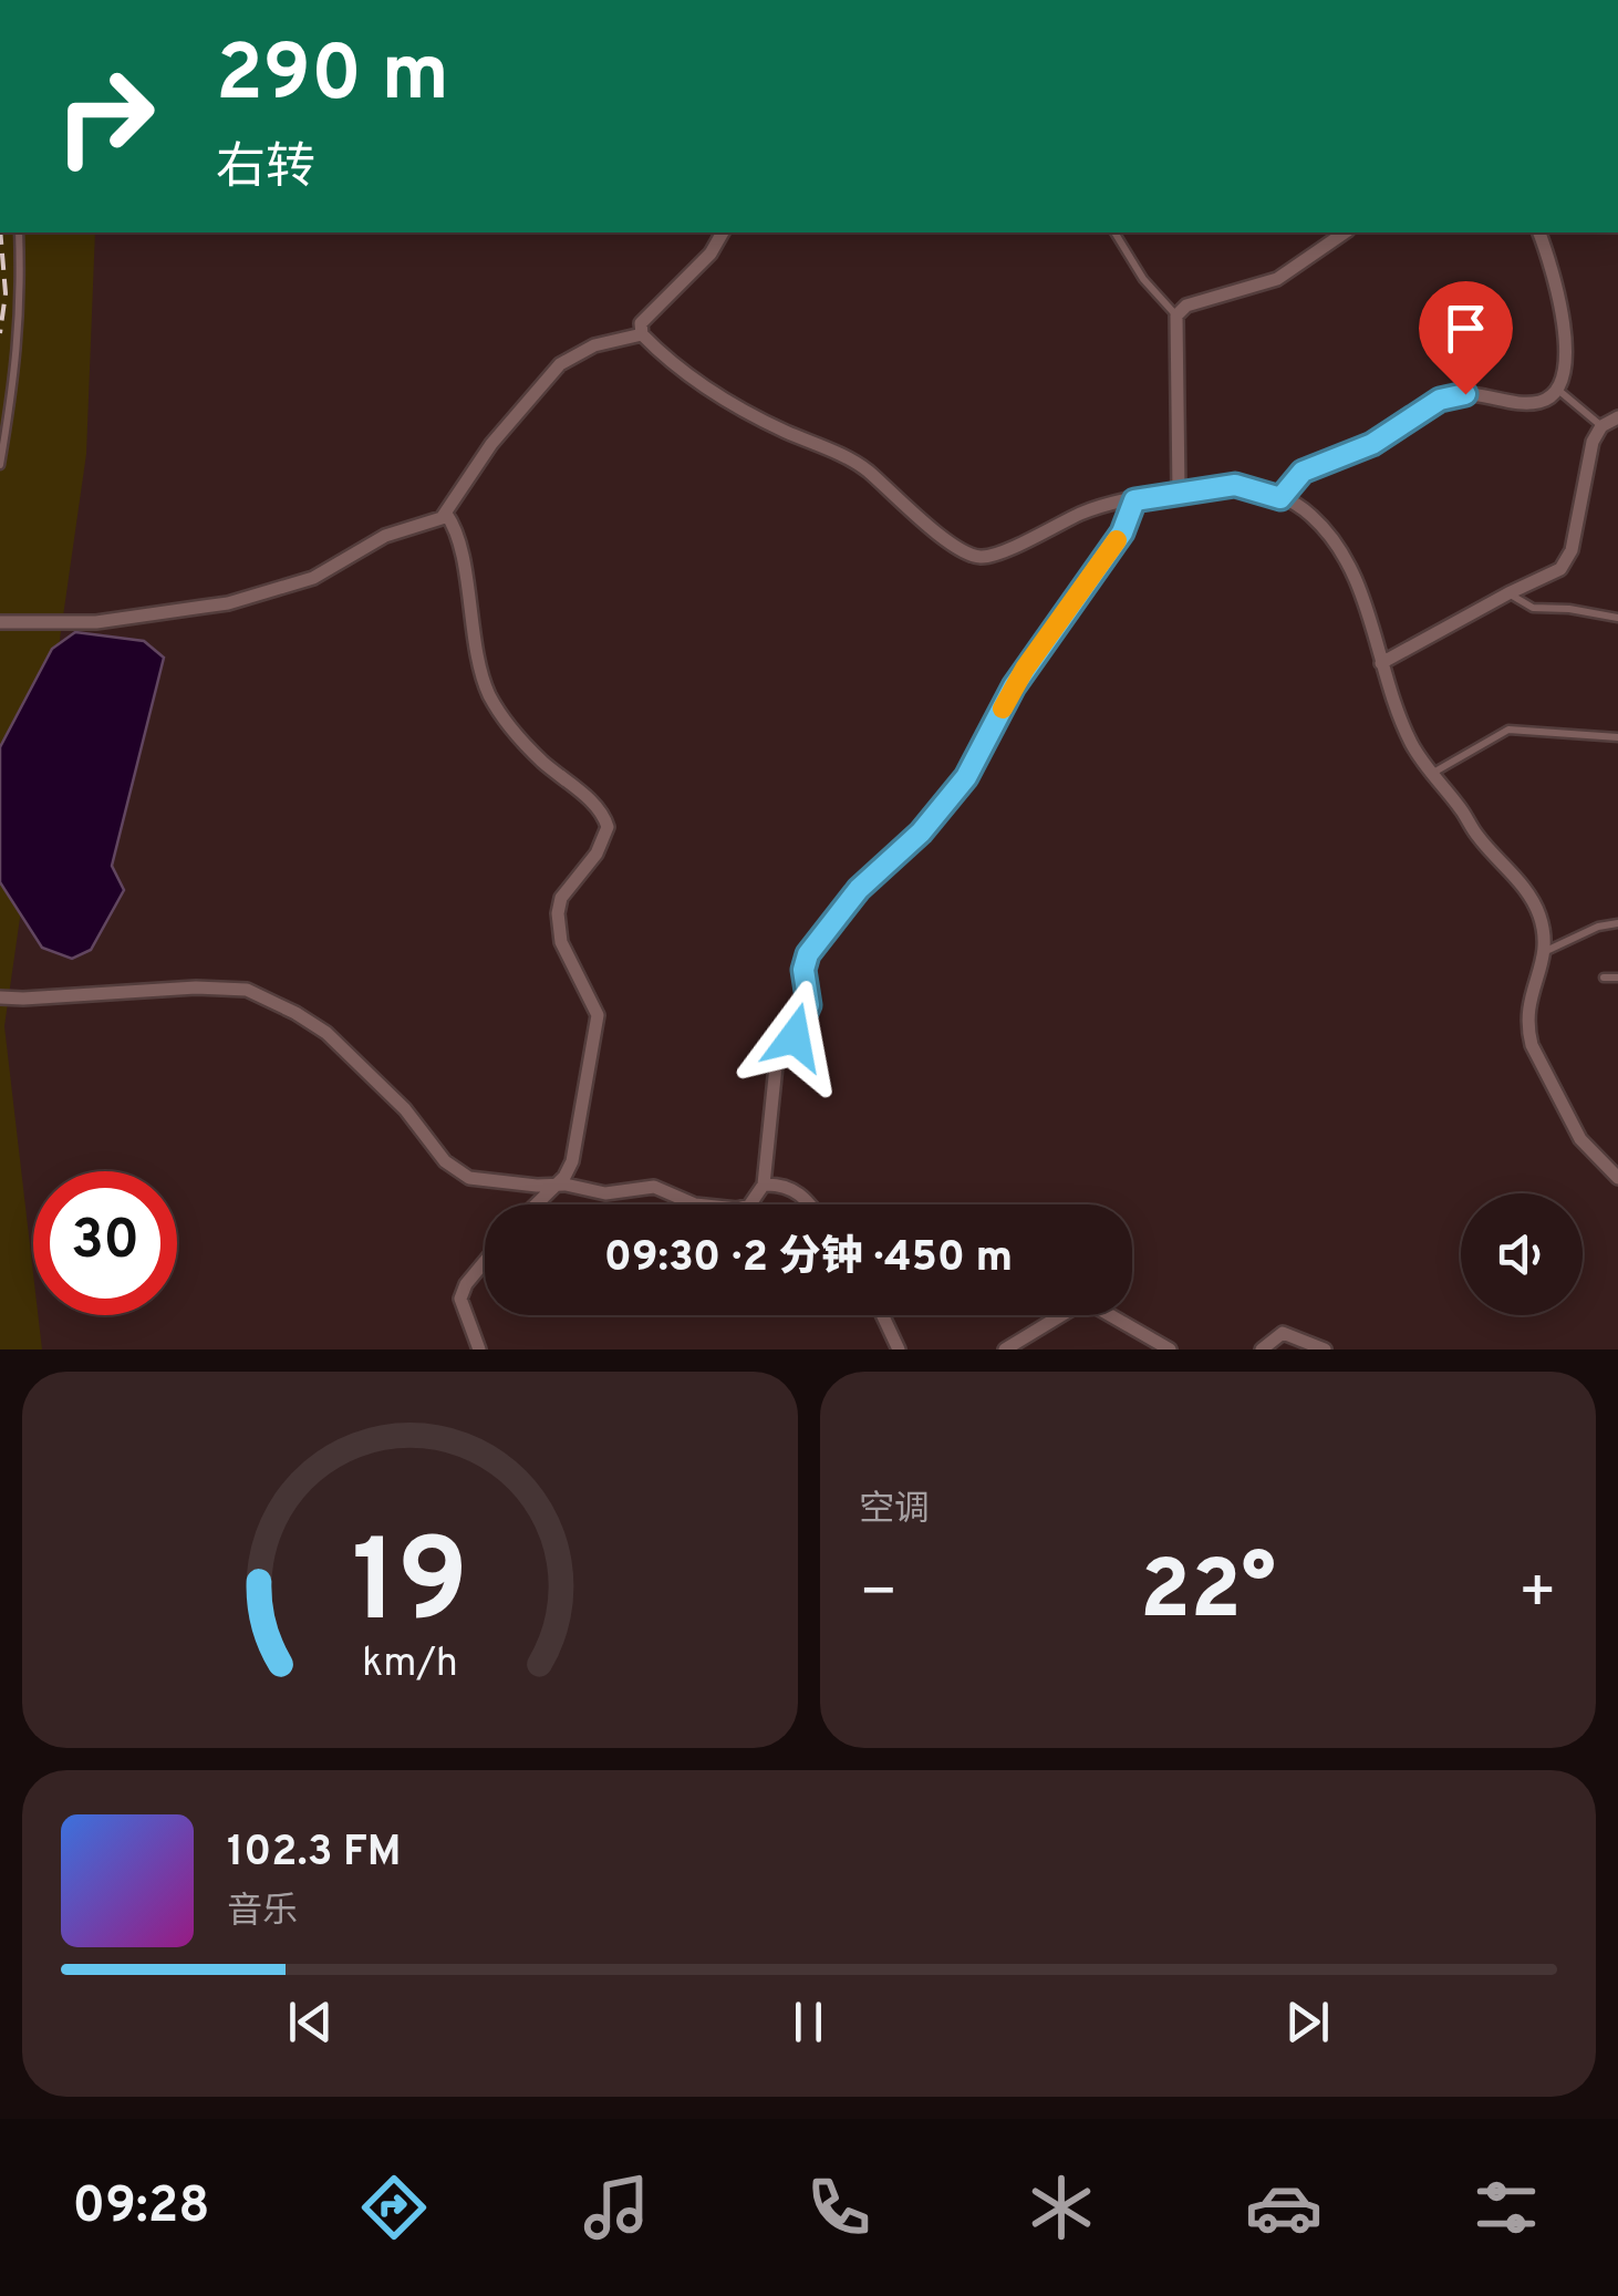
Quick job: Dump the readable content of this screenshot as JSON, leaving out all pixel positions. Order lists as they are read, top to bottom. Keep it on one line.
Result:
{"page":{"turn":["290 m","右转"],"limit":"30","trip":"09:30 · 2 分钟 · 450 m","tile":"空调","heat":["−","22°","+"],"song":["102.3 FM","音乐"],"tabs":"09:28","gauge":["19","km/h"]}}
